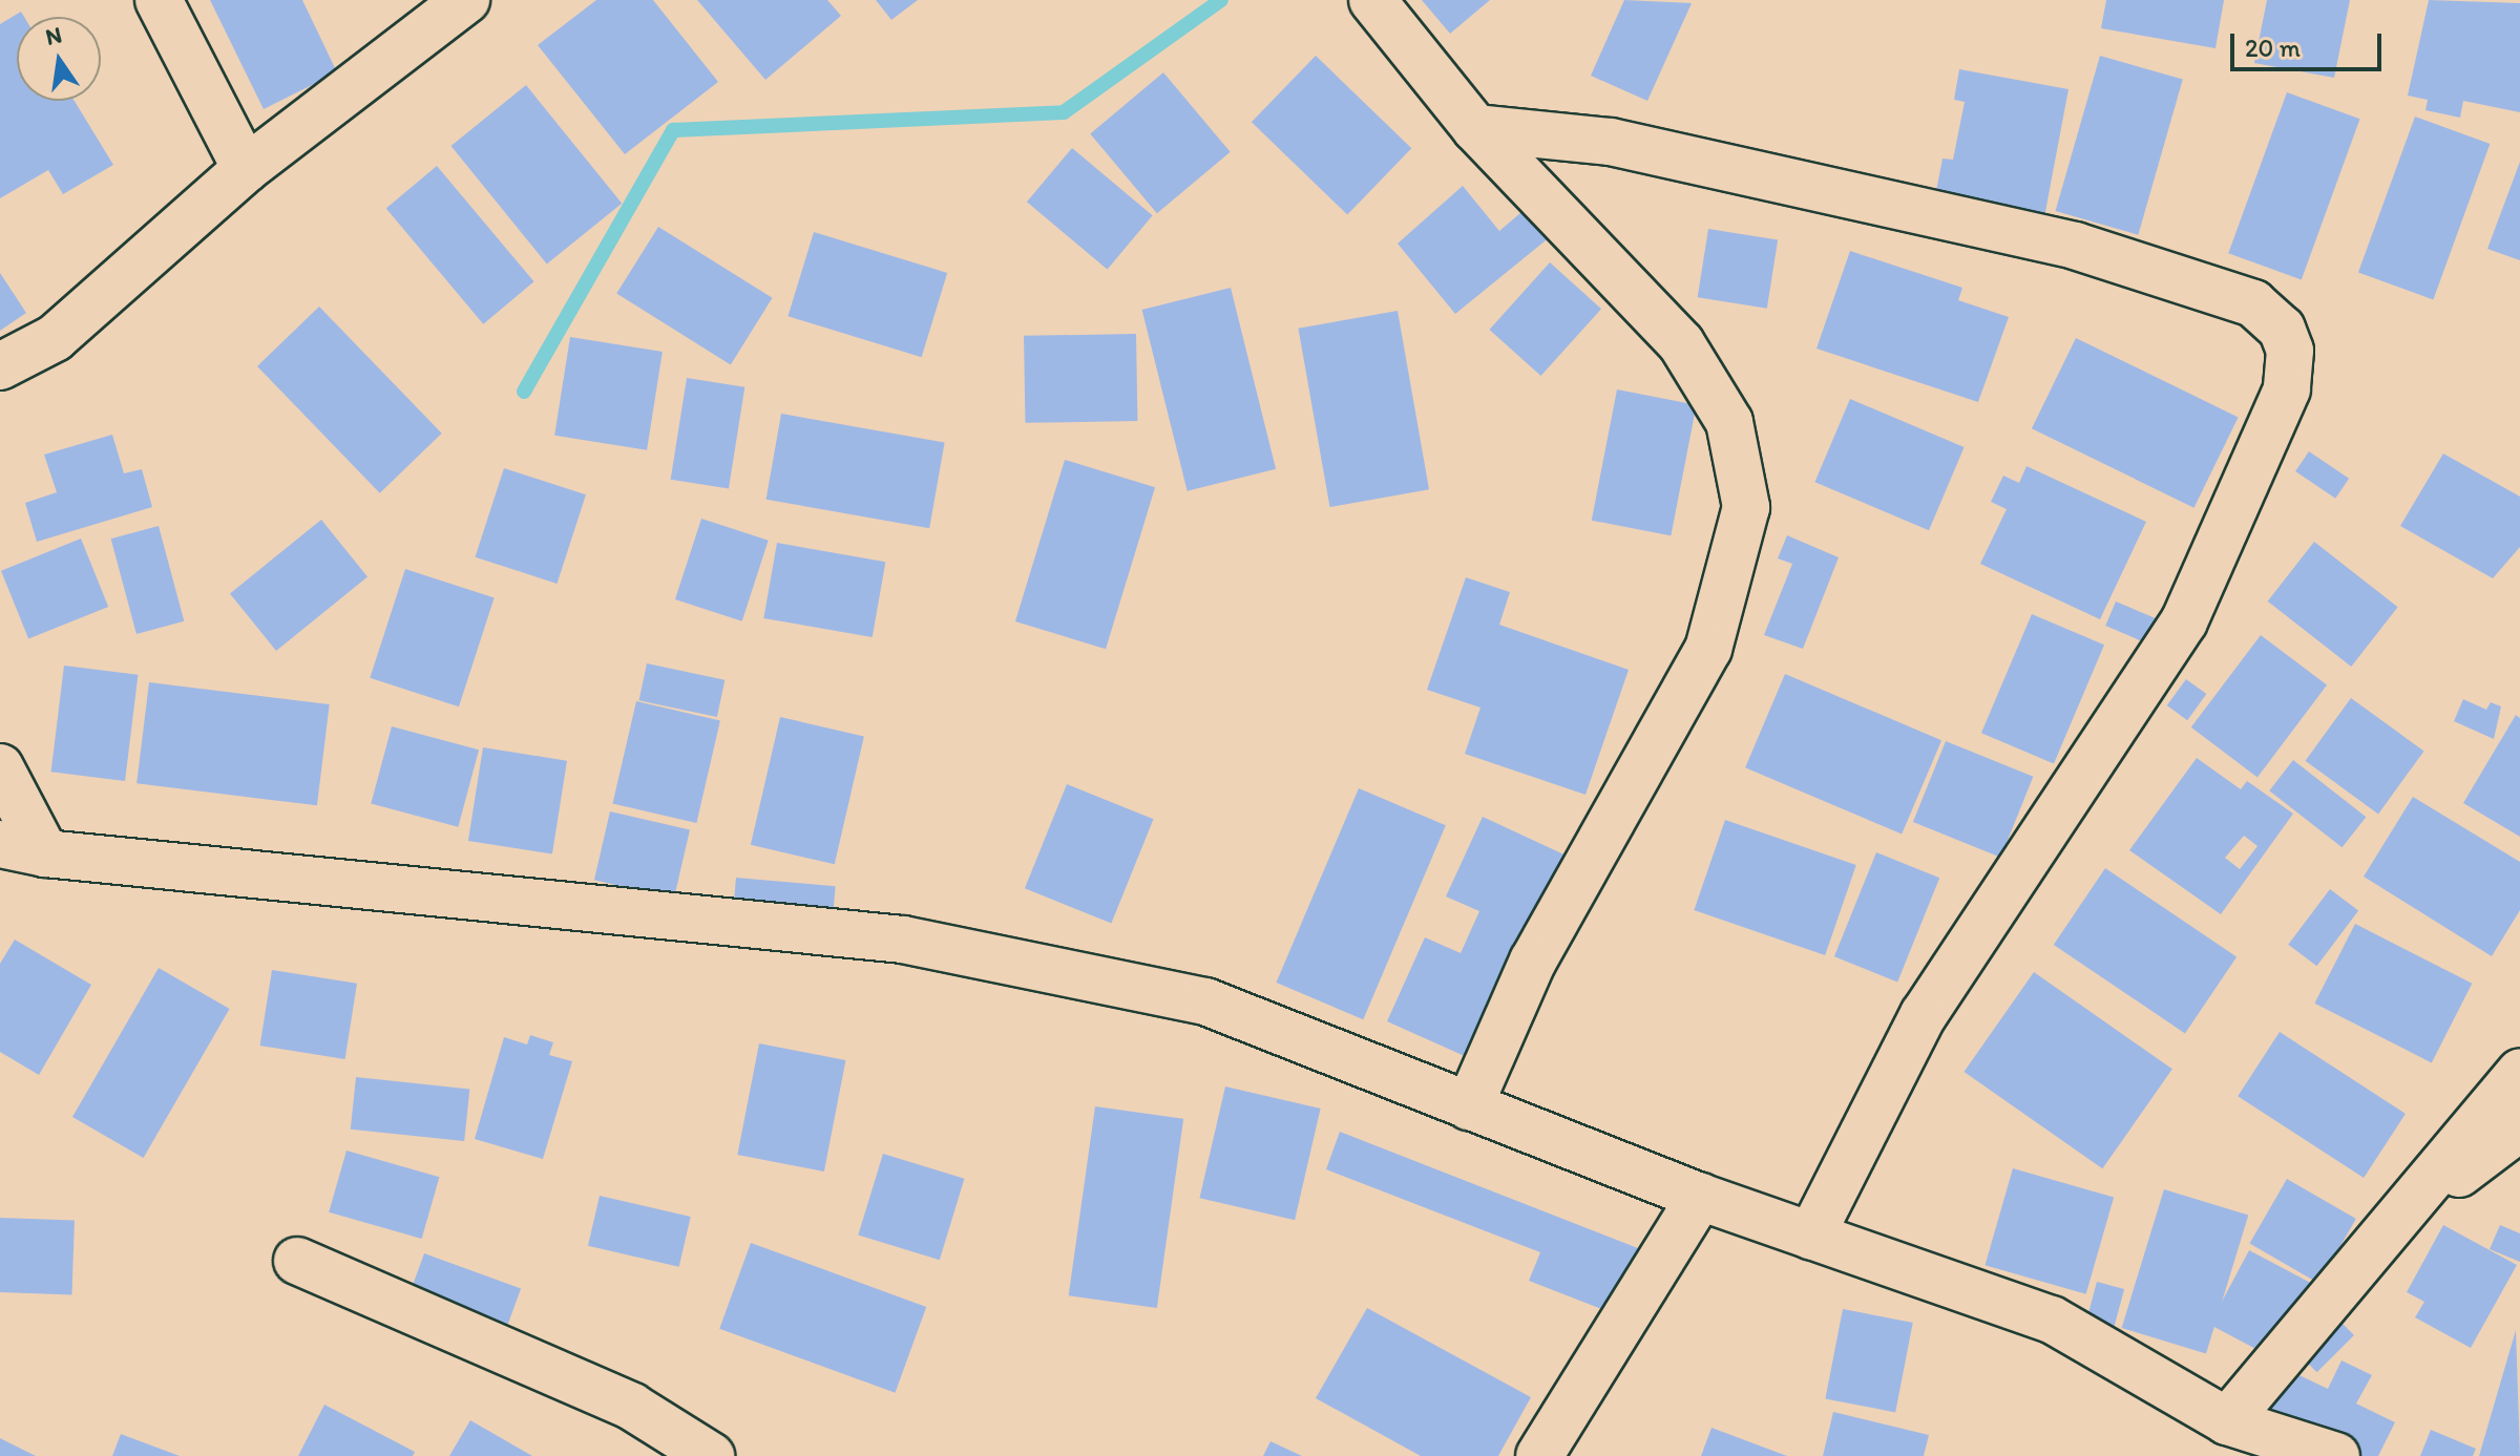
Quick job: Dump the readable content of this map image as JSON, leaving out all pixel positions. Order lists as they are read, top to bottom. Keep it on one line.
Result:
{"scale_bar":"20 m","north":"top"}
